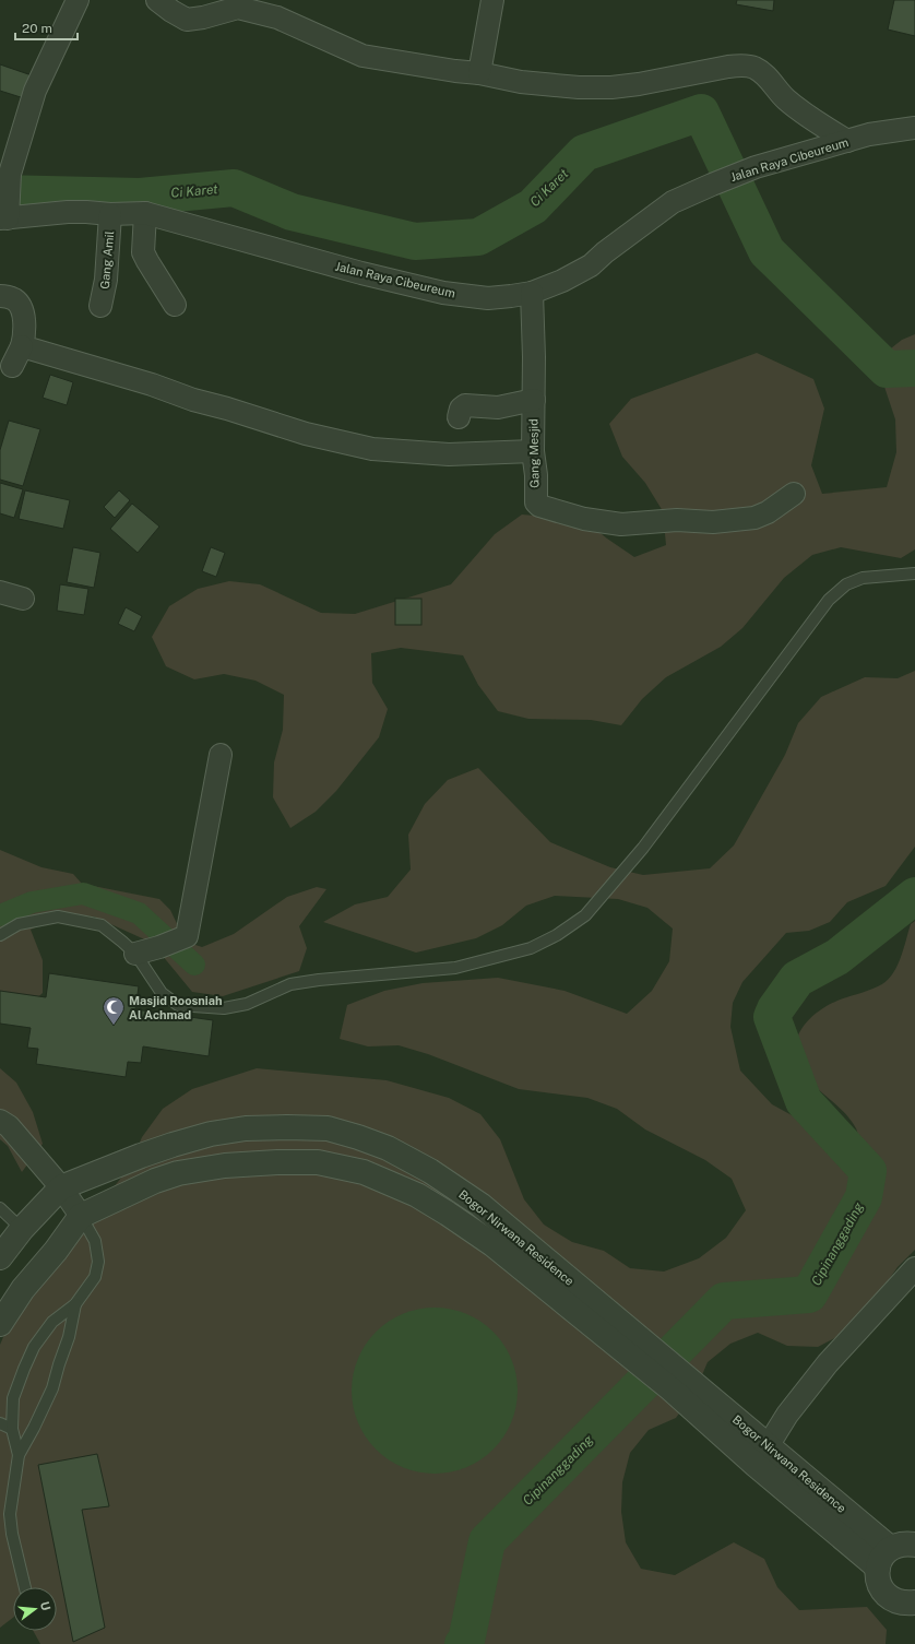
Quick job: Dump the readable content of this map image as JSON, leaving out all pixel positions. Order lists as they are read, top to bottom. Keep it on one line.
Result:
{"streets":{"street":["Jalan Raya Cibeureum","Gang Amil","Gang Mesjid","Bogor Nirwana Residence"]},"crossings":[["Jalan Raya Cibeureum","Gang Amil"],["Jalan Raya Cibeureum","Gang Mesjid"]],"water":["Ci Karet","Cipinanggading"],"places":{"mosque":["Masjid Roosniah Al Achmad"]},"scale_bar":"20 m","north":"right"}
